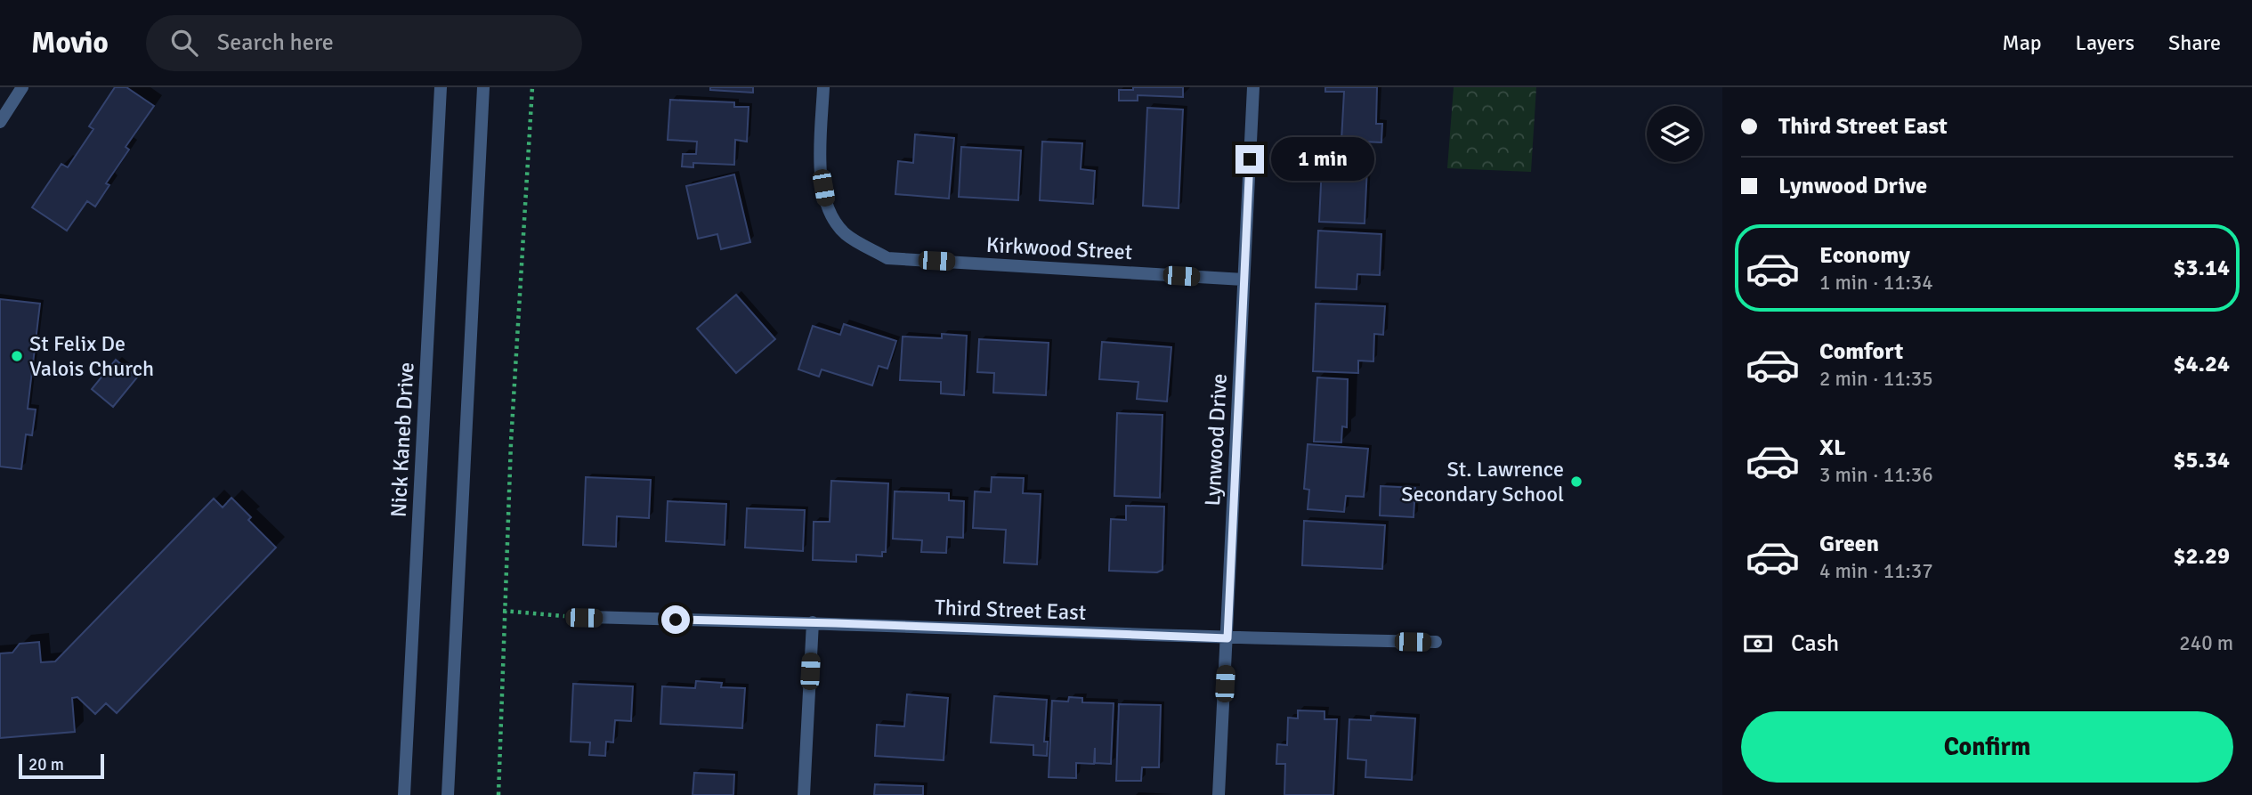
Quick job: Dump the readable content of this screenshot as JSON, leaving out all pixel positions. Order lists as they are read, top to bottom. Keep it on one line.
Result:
{"streets":{"street":["Kirkwood Street","Nick Kaneb Drive","Lynwood Drive","Third Street East"]},"crossings":[["Kirkwood Street","Lynwood Drive"],["Lynwood Drive","Third Street East"]],"places":["St Felix De Valois Church","St. Lawrence Secondary School"],"scale_bar":"20 m","page":{"header":"Movio","search":"Search here","nav":["Map","Layers","Share"],"banner":["Third Street East","Lynwood Drive"],"bubble":"1 min","list":[{"name":"Economy","note":"1 min · 11:34","value":"$3.14"},{"name":"Comfort","note":"2 min · 11:35","value":"$4.24"},{"name":"XL","note":"3 min · 11:36","value":"$5.34"},{"name":"Green","note":"4 min · 11:37","value":"$2.29"}],"pay":["Cash","240 m"],"buttons":"Confirm","scale":"20 m"}}
